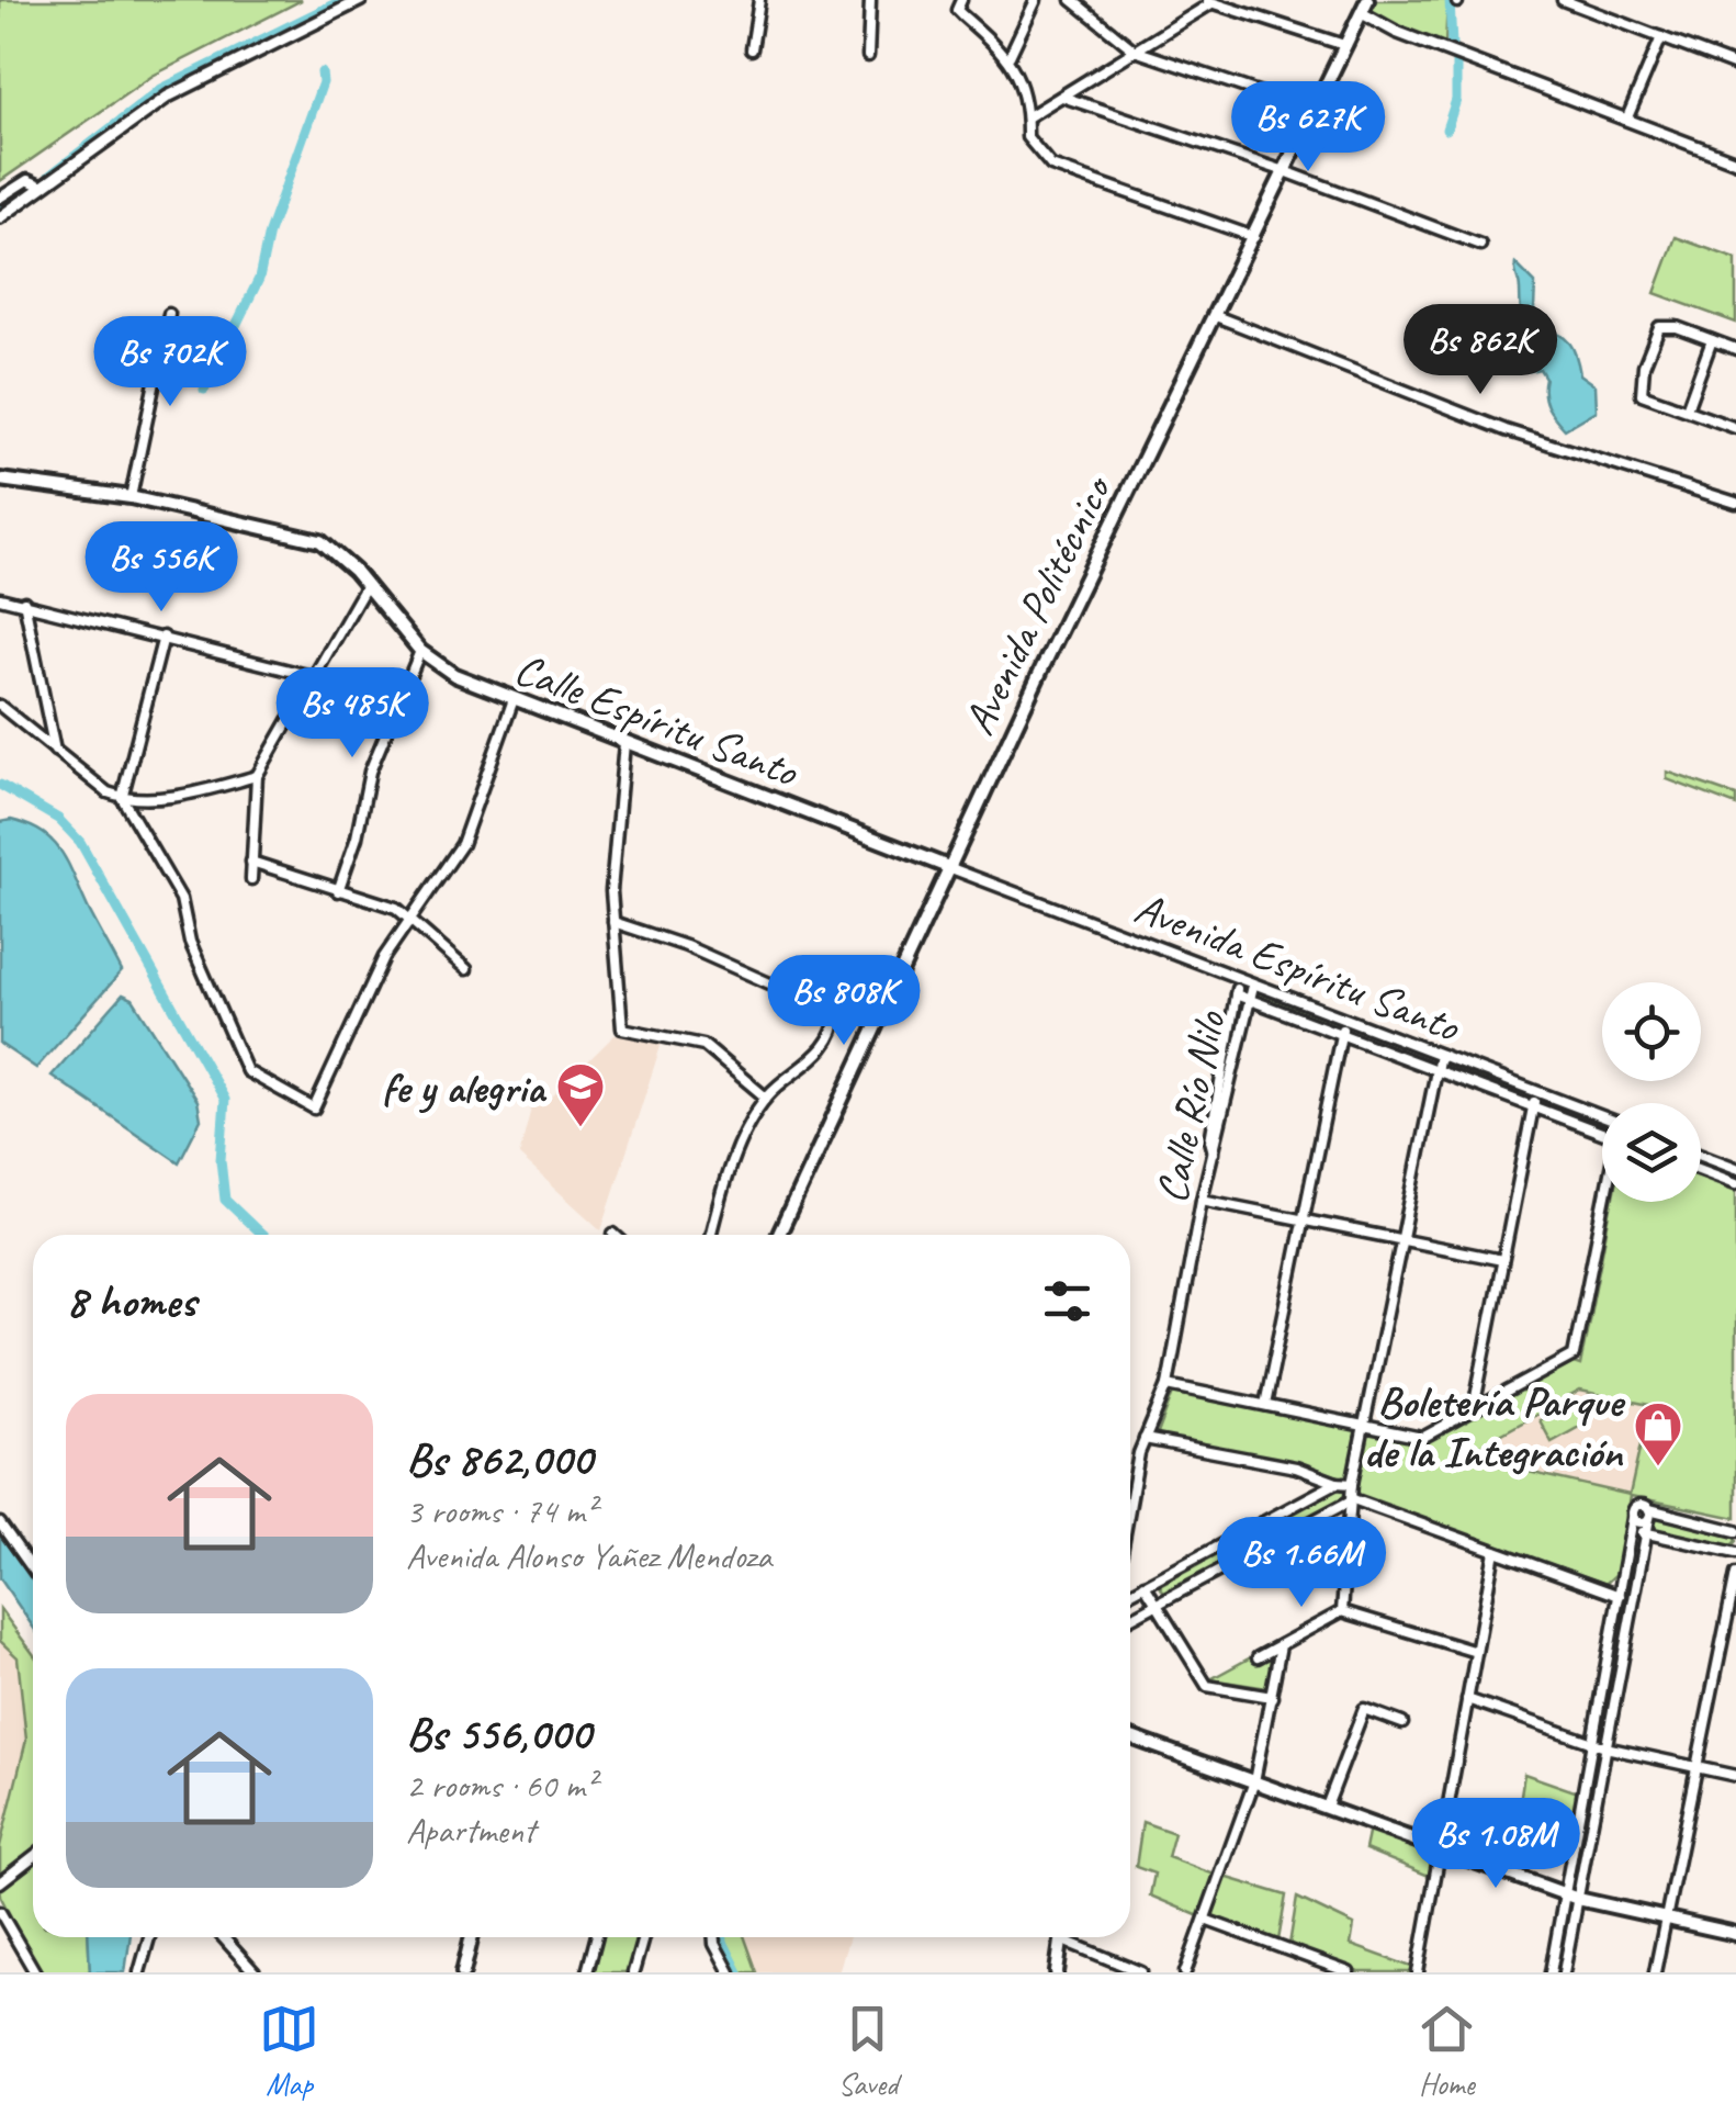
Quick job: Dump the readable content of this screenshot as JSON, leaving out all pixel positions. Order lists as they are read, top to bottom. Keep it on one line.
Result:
{"streets":{"main road":["Avenida Politécnico","Calle Espíritu Santo"],"street":["Avenida Espíritu Santo","Calle Río Nilo"]},"crossings":[["Avenida Politécnico","Calle Espíritu Santo"],["Avenida Politécnico","Avenida Espíritu Santo"],["Calle Espíritu Santo","Avenida Espíritu Santo"],["Avenida Espíritu Santo","Calle Río Nilo"]],"places":{"school or university":["fe y alegria"],"shop":["Boletería Parque de la Integración"]},"page":{"price":["Bs 627K","Bs 862K","Bs 702K","Bs 556K","Bs 485K","Bs 808K","Bs 1.66M","Bs 1.08M"],"heading":"8 homes","list":[{"name":"Bs 862,000","note":"3 rooms · 74 m² · Avenida Alonso Yañez Mendoza"},{"name":"Bs 556,000","note":"2 rooms · 60 m² · Apartment"}],"tabs":["Map","Saved","Home"]}}
